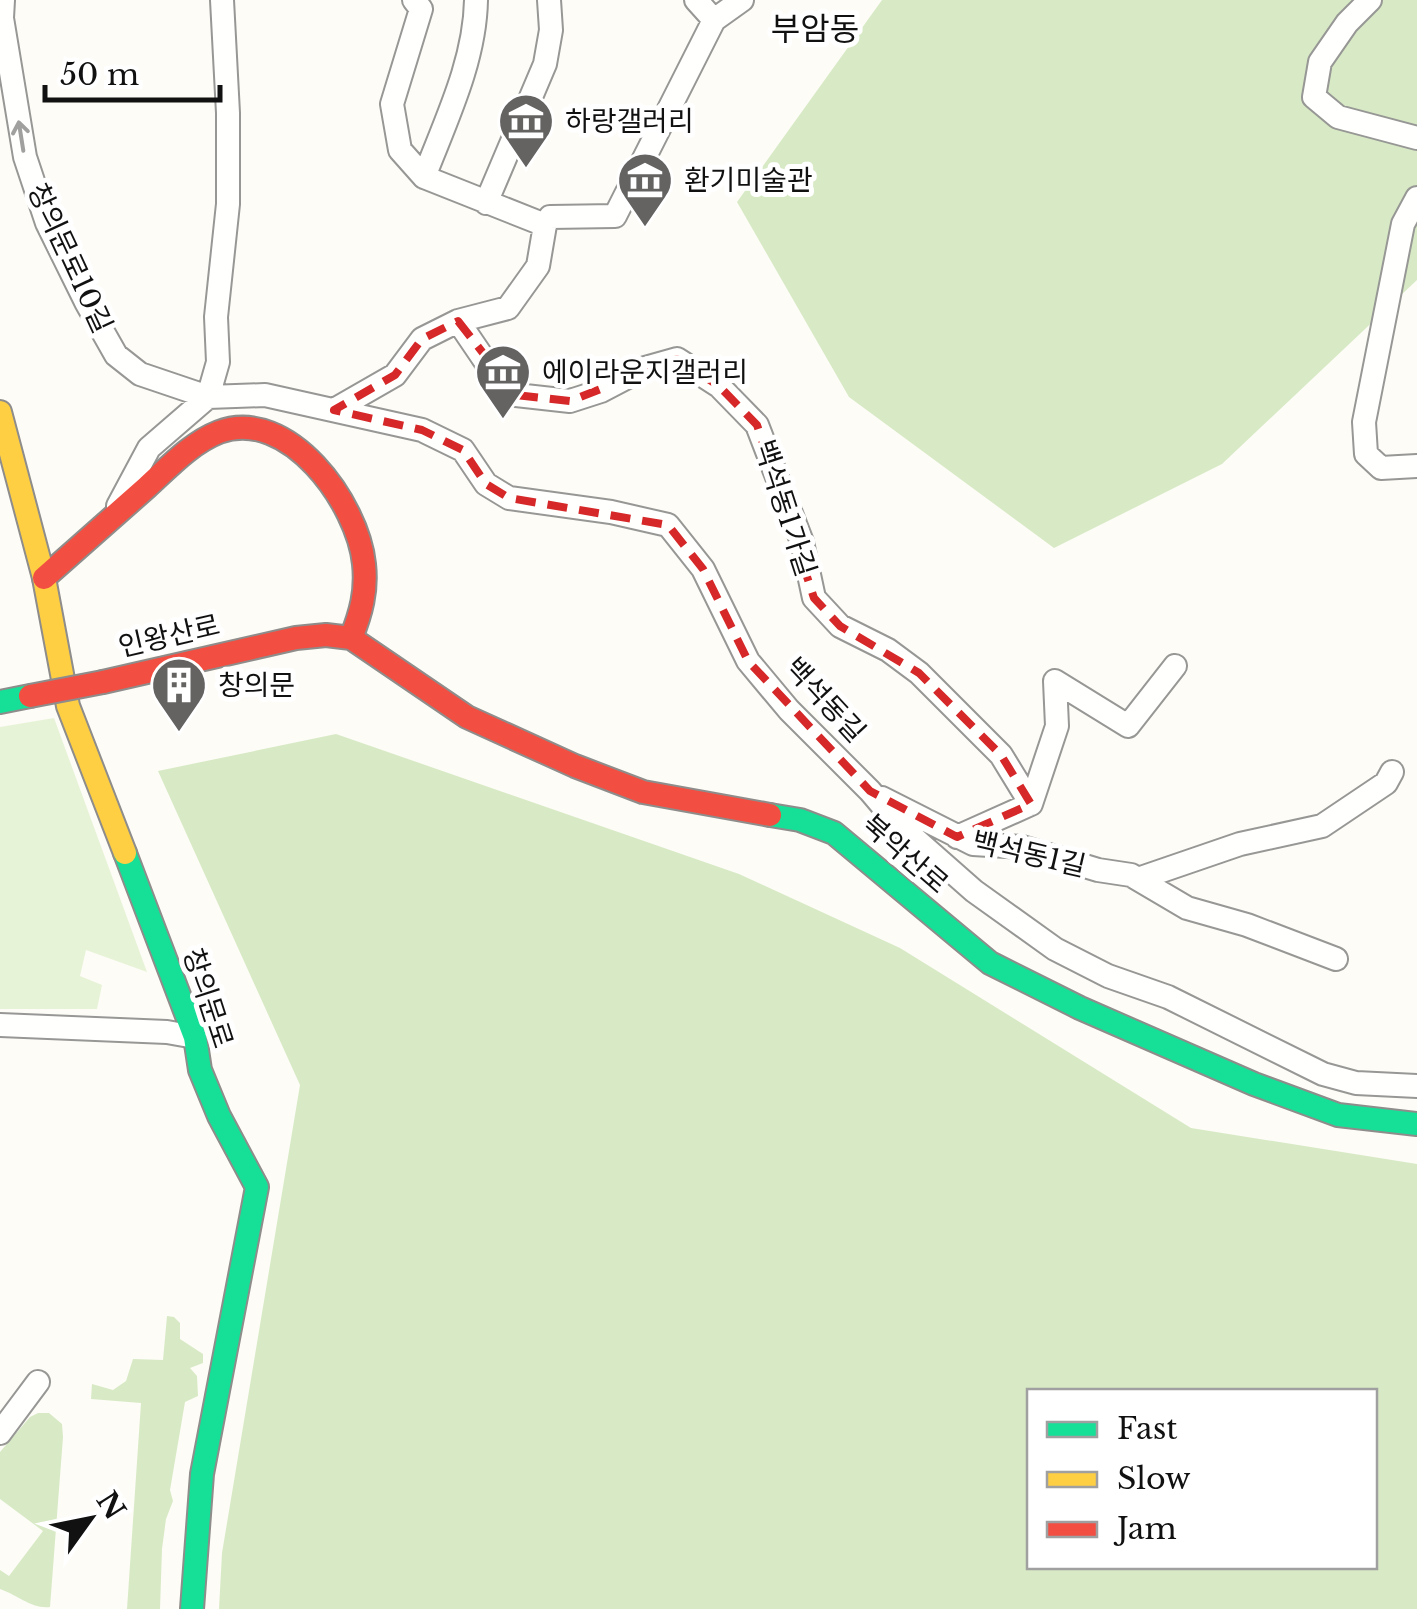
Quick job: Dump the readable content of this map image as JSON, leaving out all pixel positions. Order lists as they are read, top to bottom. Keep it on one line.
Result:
{"streets":{"street":["창의문로10길","백석동1가길","인왕산로","백석동길","북악산로","백석동1길","창의문로"]},"crossings":[["창의문로10길","백석동길"],["인왕산로","북악산로"],["백석동길","백석동1길"]],"one_way":["창의문로10길"],"districts":["부암동"],"places":{"museum":["하랑갤러리","환기미술관","에이라운지갤러리"],"building":["창의문"]},"legend":["Fast","Slow","Jam"],"scale_bar":"50 m","north":"top right"}
